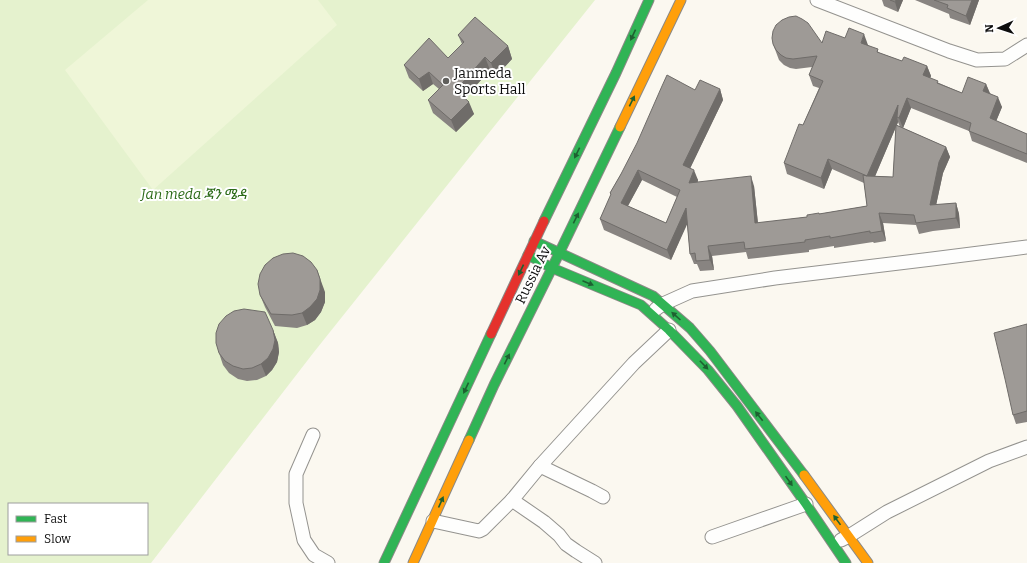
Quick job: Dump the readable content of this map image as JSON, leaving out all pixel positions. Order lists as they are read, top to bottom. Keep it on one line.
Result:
{"streets":{"main road":["Russia Av"]},"parks":["Jan meda ጃን ሜዳ"],"places":["Janmeda Sports Hall"],"legend":["Fast","Slow"],"north":"left"}
